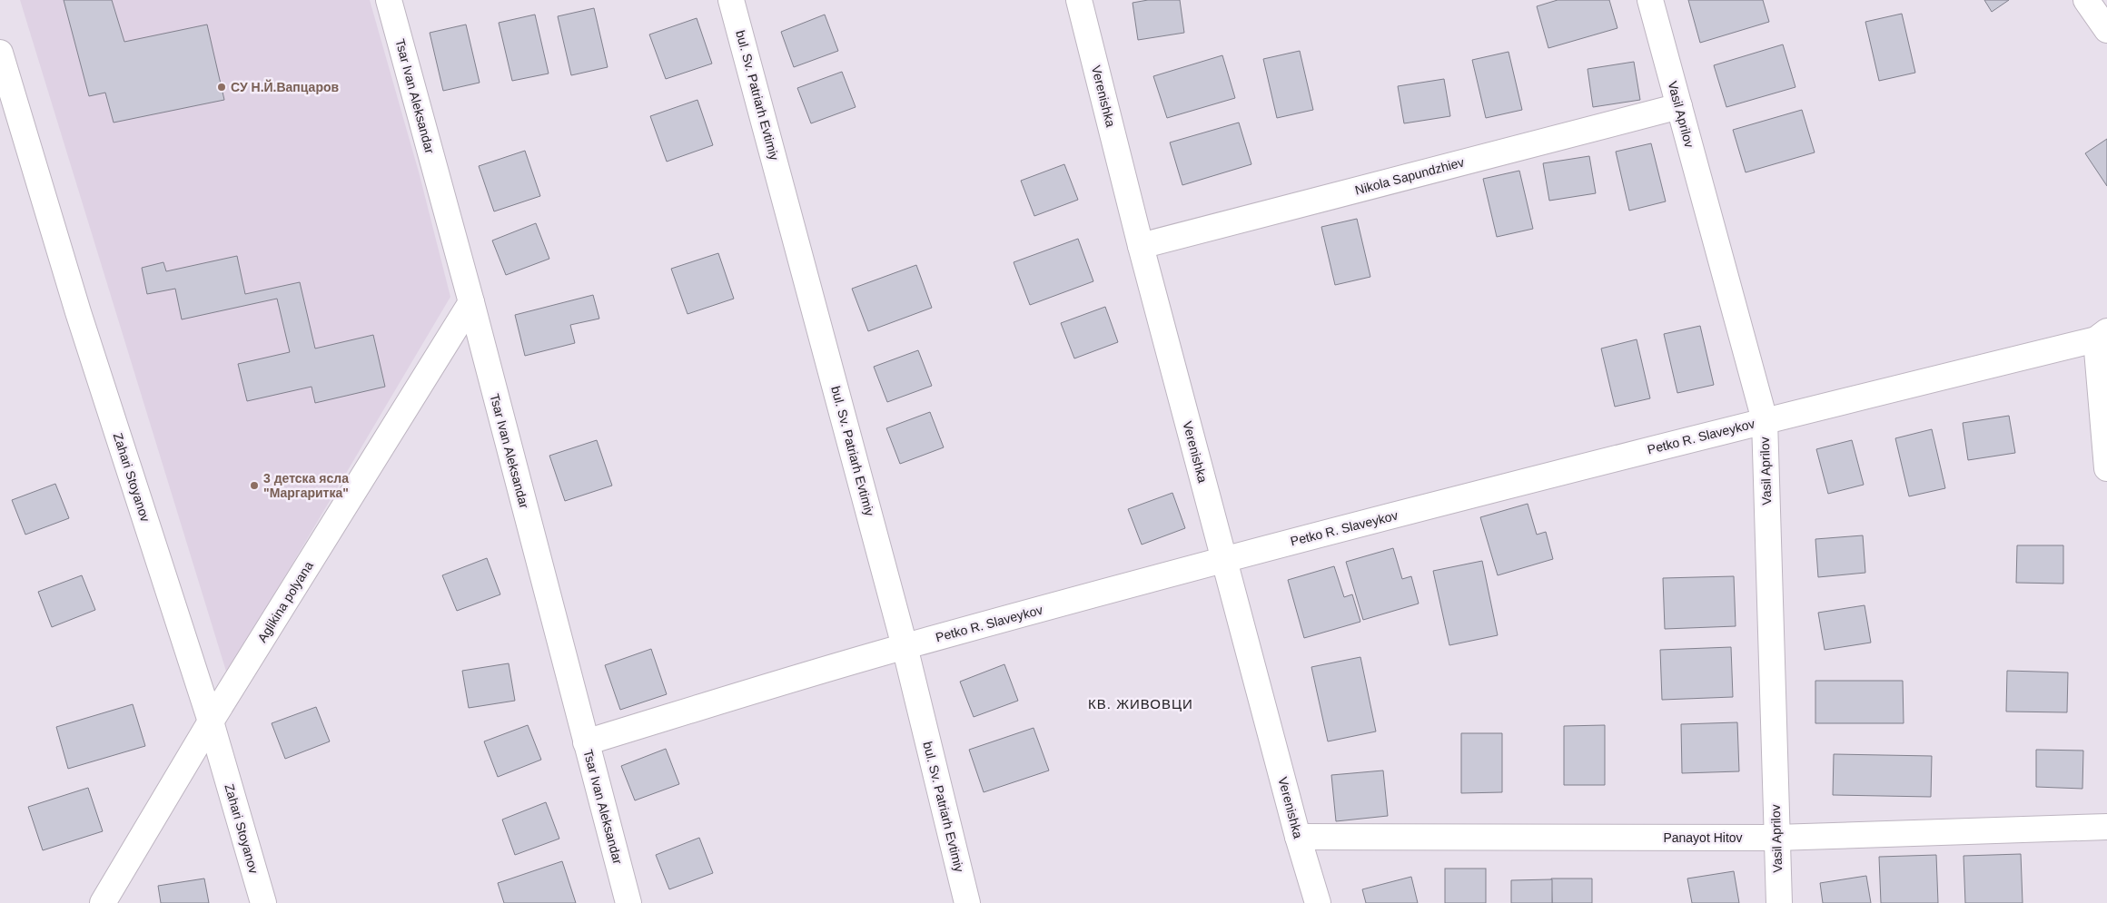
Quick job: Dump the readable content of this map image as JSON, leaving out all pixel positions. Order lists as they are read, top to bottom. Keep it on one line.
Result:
{"streets":{"street":["bul. Sv. Patriarh Evtimiy","Tsar Ivan Aleksandar","Verenishka","Vasil Aprilov","Nikola Sapundzhiev","Petko R. Slaveykov","Zahari Stoyanov","Aglikina polyana","Panayot Hitov"]},"crossings":[["bul. Sv. Patriarh Evtimiy","Petko R. Slaveykov"],["Tsar Ivan Aleksandar","Petko R. Slaveykov"],["Tsar Ivan Aleksandar","Aglikina polyana"],["Verenishka","Nikola Sapundzhiev"],["Verenishka","Petko R. Slaveykov"],["Verenishka","Panayot Hitov"],["Vasil Aprilov","Nikola Sapundzhiev"],["Vasil Aprilov","Petko R. Slaveykov"],["Vasil Aprilov","Panayot Hitov"],["Zahari Stoyanov","Aglikina polyana"]],"districts":["КВ. ЖИВОВЦИ"],"places":["СУ Н.Й.Вапцаров","3 детска ясла \"Маргаритка\""]}
